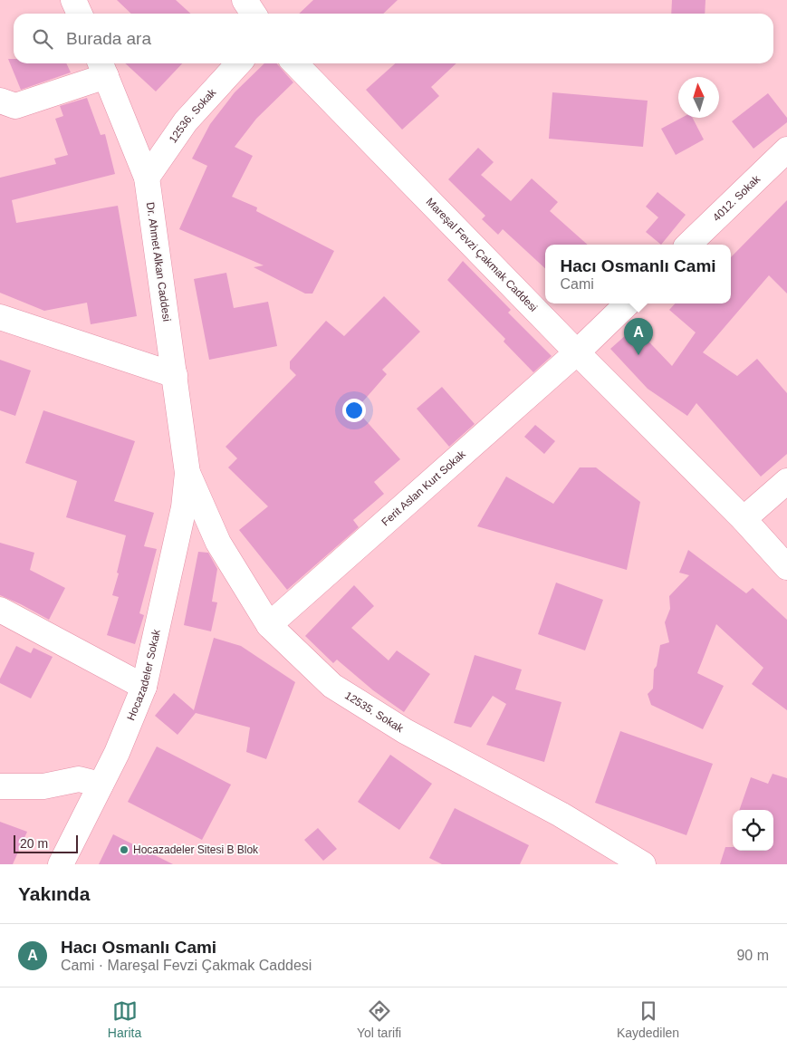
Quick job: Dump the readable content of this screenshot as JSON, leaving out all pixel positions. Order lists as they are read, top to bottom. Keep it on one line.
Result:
{"streets":{"street":["12536. Sokak","4012. Sokak","Mareşal Fevzi Çakmak Caddesi","Dr. Ahmet Alkan Caddesi","Ferit Aslan Kurt Sokak","Hocazadeler Sokak","12535. Sokak"]},"crossings":[["12536. Sokak","Dr. Ahmet Alkan Caddesi"],["Mareşal Fevzi Çakmak Caddesi","Ferit Aslan Kurt Sokak"],["Dr. Ahmet Alkan Caddesi","Hocazadeler Sokak"],["Dr. Ahmet Alkan Caddesi","12535. Sokak"],["Ferit Aslan Kurt Sokak","12535. Sokak"],["Hocazadeler Sokak","12535. Sokak"]],"places":["Hocazadeler Sitesi B Blok"],"scale_bar":"20 m","north":"top","page":{"search":"Burada ara","popup":["Hacı Osmanlı Cami","Cami"],"pins":"A","scale":"20 m","heading":"Yakında","list":[{"mark":"A","name":"Hacı Osmanlı Cami","note":"Cami · Mareşal Fevzi Çakmak Caddesi","value":"90 m"}],"nav":["Harita","Yol tarifi","Kaydedilen"]}}
